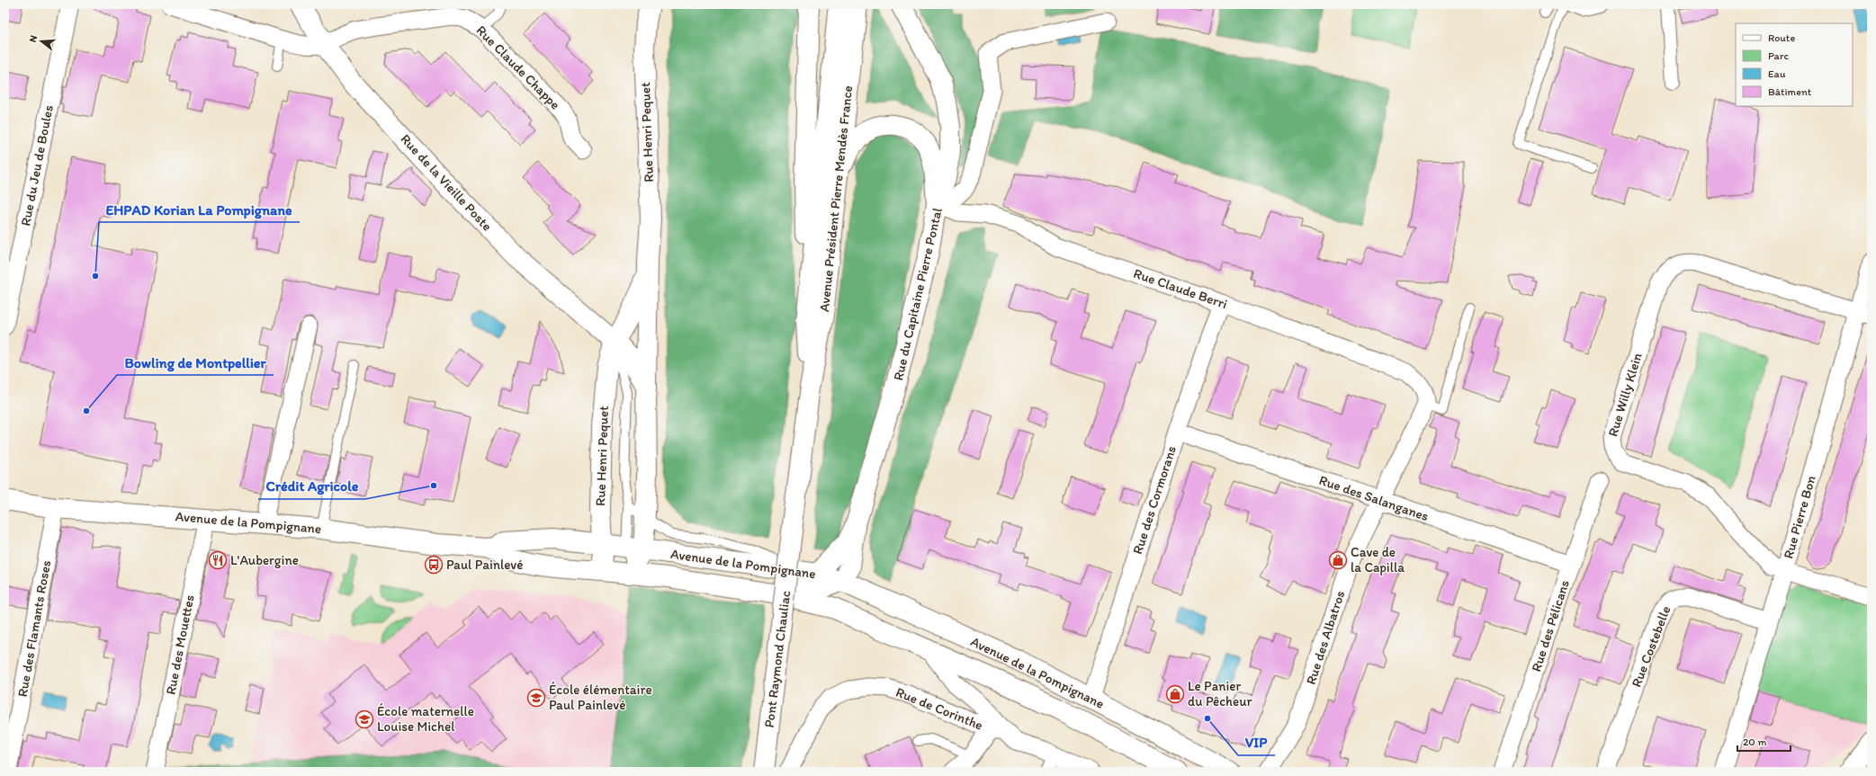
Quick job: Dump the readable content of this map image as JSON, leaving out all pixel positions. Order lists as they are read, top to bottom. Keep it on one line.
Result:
{"streets":{"main road":["Rue Henri Pequet","Rue de la Vieille Poste","Avenue Président Pierre Mendès France","Rue du Capitaine Pierre Pontal","Avenue de la Pompignane","Pont Raymond Chauliac"],"street":["Rue Claude Chappe","Rue du Jeu de Boules","Rue Claude Berri","Rue Willy Klein","Rue des Salanganes","Rue des Cormorans","Rue Pierre Bon","Rue des Pélicans","Rue des Flamants Roses","Rue des Albatros","Rue des Mouettes","Rue Costebelle","Rue de Corinthe"]},"crossings":[["Rue Claude Chappe","Rue de la Vieille Poste"],["Rue Henri Pequet","Rue de la Vieille Poste"],["Rue Henri Pequet","Avenue de la Pompignane"],["Avenue Président Pierre Mendès France","Pont Raymond Chauliac"],["Rue Claude Berri","Rue du Capitaine Pierre Pontal"],["Rue Claude Berri","Rue des Cormorans"],["Rue Claude Berri","Rue des Albatros"],["Rue du Capitaine Pierre Pontal","Avenue de la Pompignane"],["Rue Willy Klein","Rue Pierre Bon"],["Rue des Salanganes","Rue des Cormorans"],["Rue des Salanganes","Rue des Pélicans"],["Rue des Salanganes","Rue des Albatros"],["Rue des Cormorans","Avenue de la Pompignane"],["Rue Pierre Bon","Rue Costebelle"],["Avenue de la Pompignane","Rue des Flamants Roses"],["Avenue de la Pompignane","Rue des Mouettes"],["Avenue de la Pompignane","Rue de Corinthe"]],"places":{"other":["EHPAD Korian La Pompignane","Bowling de Montpellier","Crédit Agricole","VIP"],"restaurant":["L'Aubergine"],"shop":["Cave de la Capilla","Le Panier du Pêcheur"],"bus stop":["Paul Painlevé"],"school or university":["École élémentaire Paul Painlevé","École maternelle Louise Michel"]},"legend":["Route","Parc","Eau","Bâtiment"],"scale_bar":"20 m","north":"left"}
